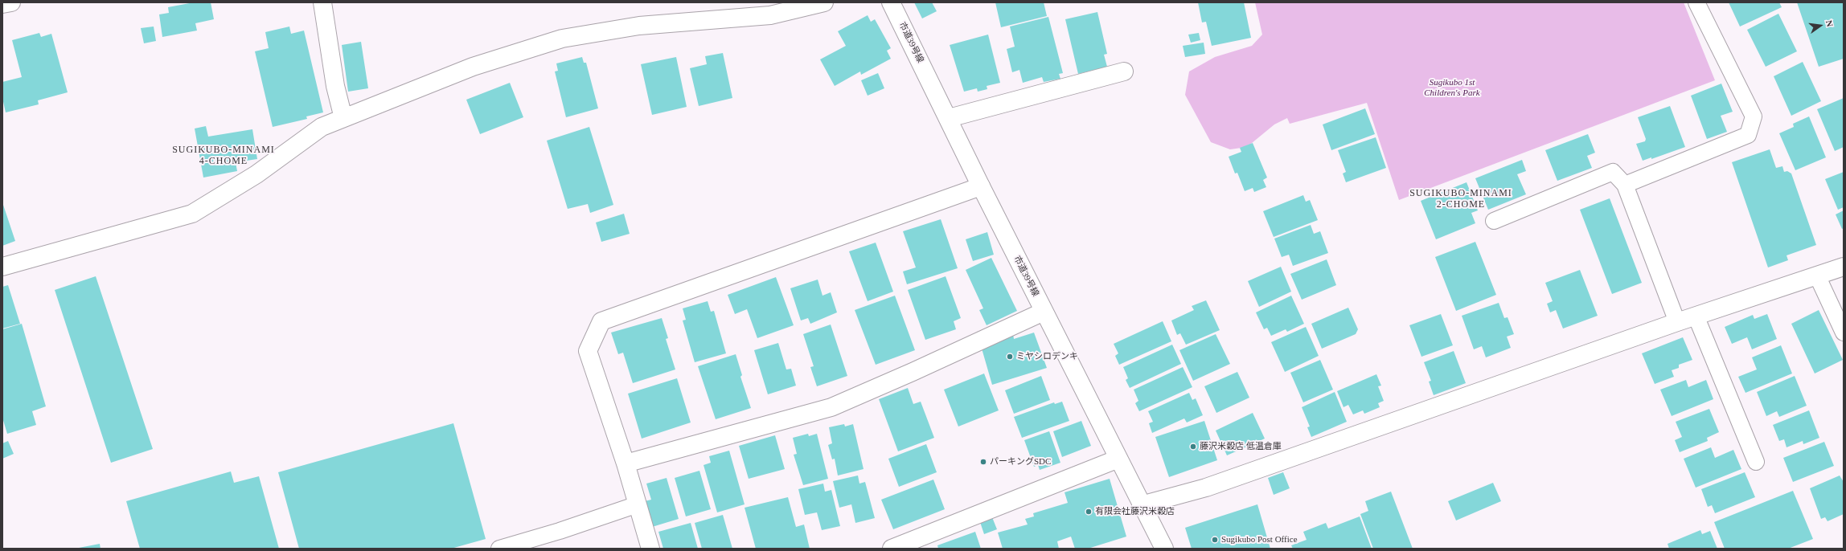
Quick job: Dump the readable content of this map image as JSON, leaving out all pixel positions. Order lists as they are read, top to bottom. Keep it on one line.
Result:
{"streets":{"street":["市道39号線"]},"districts":["SUGIKUBO-MINAMI 4-CHOME","SUGIKUBO-MINAMI 2-CHOME"],"parks":["Sugikubo 1st Children's Park"],"places":["ミヤシロデンキ","藤沢米穀店 低温倉庫","パーキングSDC","有限会社藤沢米穀店","Sugikubo Post Office"],"north":"right"}
